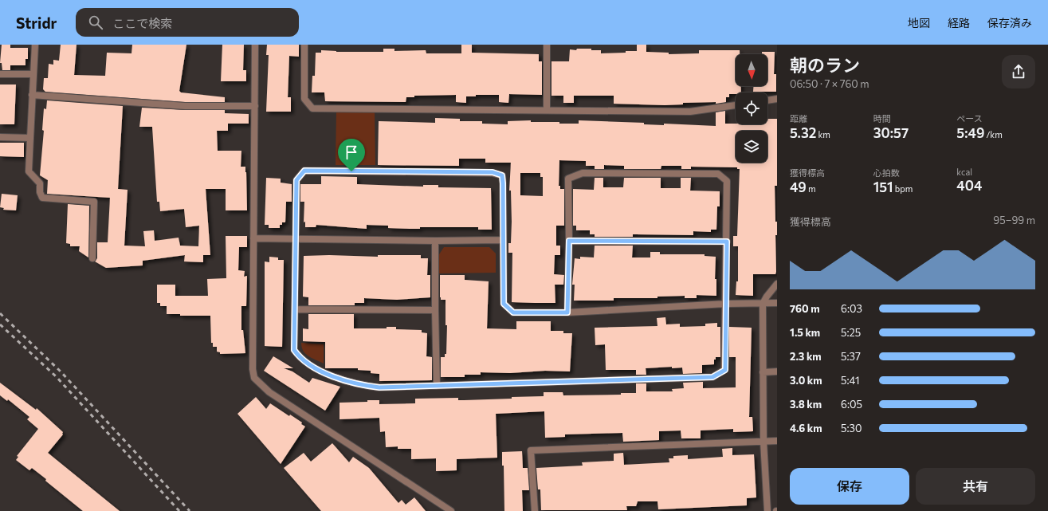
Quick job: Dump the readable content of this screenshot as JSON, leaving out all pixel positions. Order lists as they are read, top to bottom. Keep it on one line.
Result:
{"north":"bottom","page":{"header":"Stridr","search":"ここで検索","nav":["地図","経路","保存済み"],"heading":["朝のラン","06:50 · 7 × 760 m"],"stats":[["距離","5.32 km"],["時間","30:57"],["ペース","5:49 /km"],["獲得標高","49 m"],["心拍数","151 bpm"],["kcal","404"]],"chart":["獲得標高","95–99 m"],"list":[{"name":"760 m","note":"6:03"},{"name":"1.5 km","note":"5:25"},{"name":"2.3 km","note":"5:37"},{"name":"3.0 km","note":"5:41"},{"name":"3.8 km","note":"6:05"},{"name":"4.6 km","note":"5:30"}],"buttons":["保存","共有"]}}
